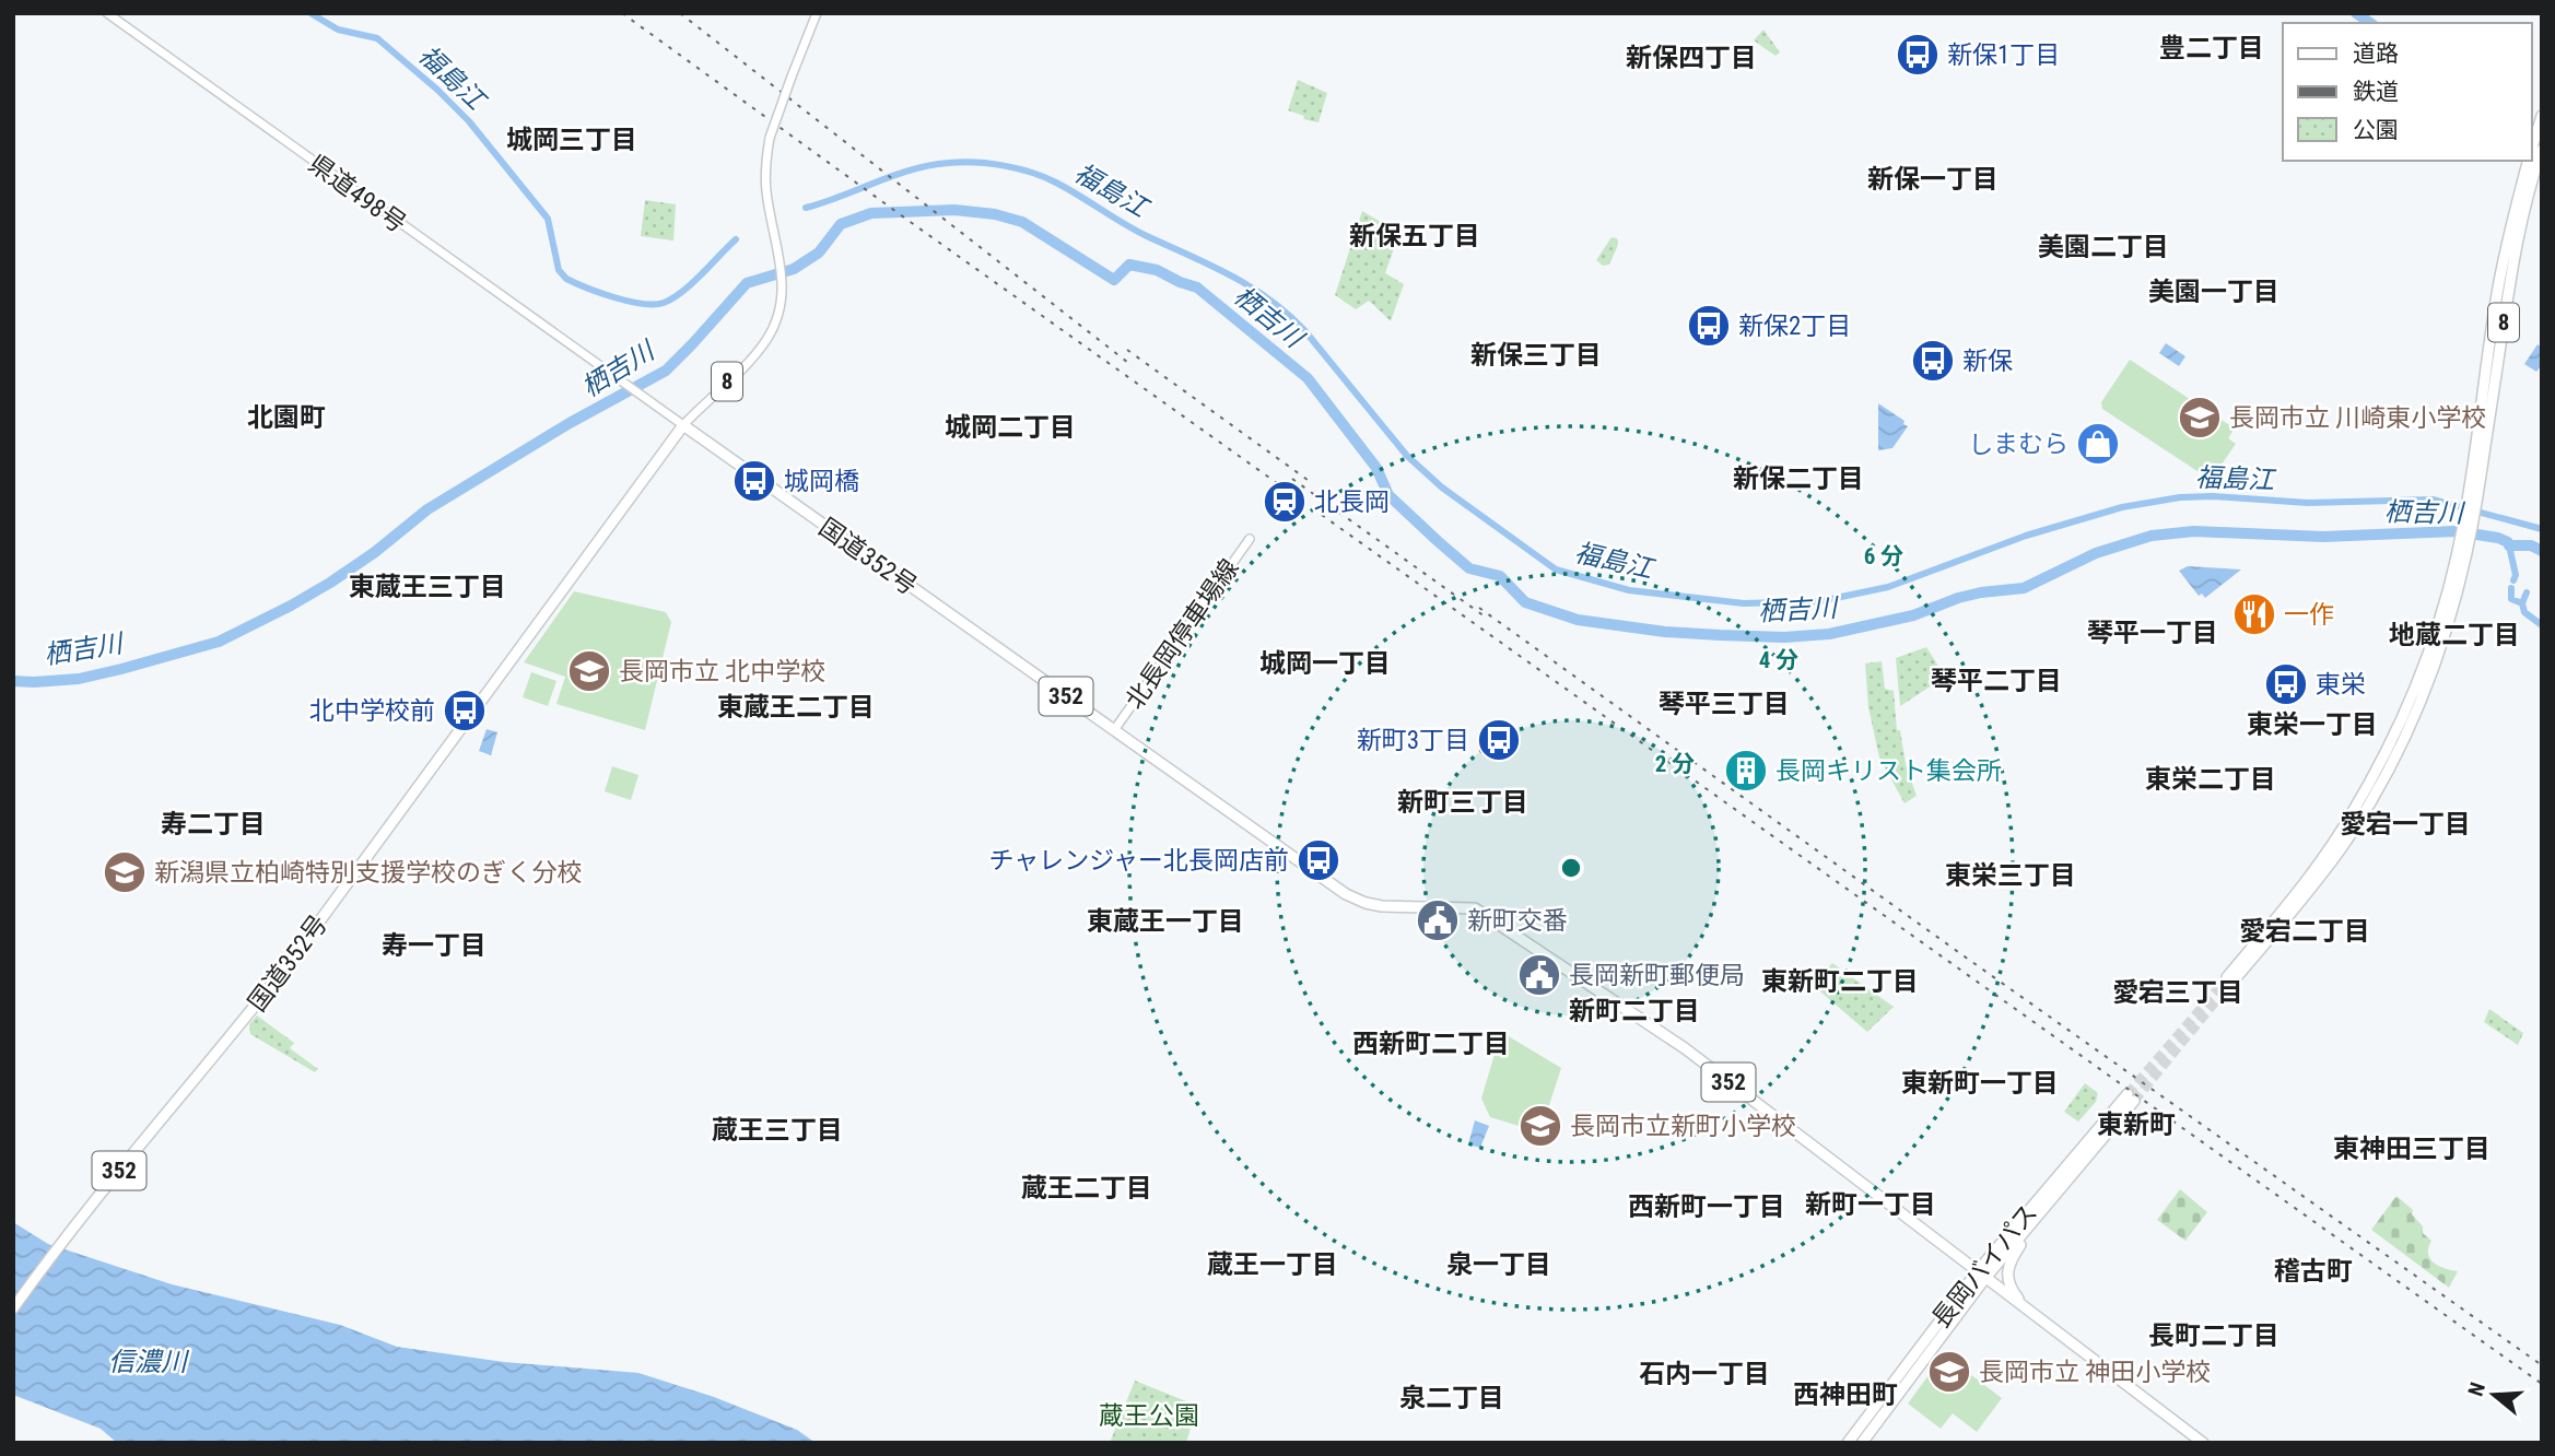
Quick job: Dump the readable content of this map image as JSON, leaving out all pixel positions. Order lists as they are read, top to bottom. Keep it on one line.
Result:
{"streets":{"highway":["8","国道352号","352","長岡バイパス"],"main road":["県道498号","北長岡停車場線"]},"crossings":[["県道498号","8"],["県道498号","国道352号"],["8","国道352号"],["国道352号","北長岡停車場線"],["国道352号","長岡バイパス"]],"districts":["豊二丁目","新保四丁目","城岡三丁目","新保一丁目","新保五丁目","美園二丁目","美園一丁目","新保三丁目","北園町","城岡二丁目","新保二丁目","東蔵王三丁目","琴平一丁目","地蔵二丁目","城岡一丁目","琴平二丁目","琴平三丁目","東蔵王二丁目","東栄一丁目","東栄二丁目","新町三丁目","寿二丁目","愛宕一丁目","東栄三丁目","東蔵王一丁目","愛宕二丁目","寿一丁目","東新町二丁目","愛宕三丁目","新町二丁目","西新町二丁目","東新町一丁目","東新町","蔵王三丁目","東神田三丁目","蔵王二丁目","新町一丁目","西新町一丁目","蔵王一丁目","泉一丁目","稽古町","長町二丁目","石内一丁目","西神田町","泉二丁目"],"water":["福島江","栖吉川","信濃川"],"parks":["蔵王公園"],"places":{"bus stop":["新保1丁目","新保2丁目","新保","城岡橋","東栄","北中学校前","新町3丁目","チャレンジャー北長岡店前"],"school or university":["長岡市立 川崎東小学校","長岡市立 北中学校","新潟県立柏崎特別支援学校のぎく分校","長岡市立新町小学校","長岡市立 神田小学校"],"shop":["しまむら"],"station":["北長岡"],"restaurant":["一作"],"building":["長岡キリスト集会所"],"public building":["新町交番","長岡新町郵便局"]},"legend":["道路","鉄道","公園"],"north":"left","rings":["6 分","4 分","2 分"]}
